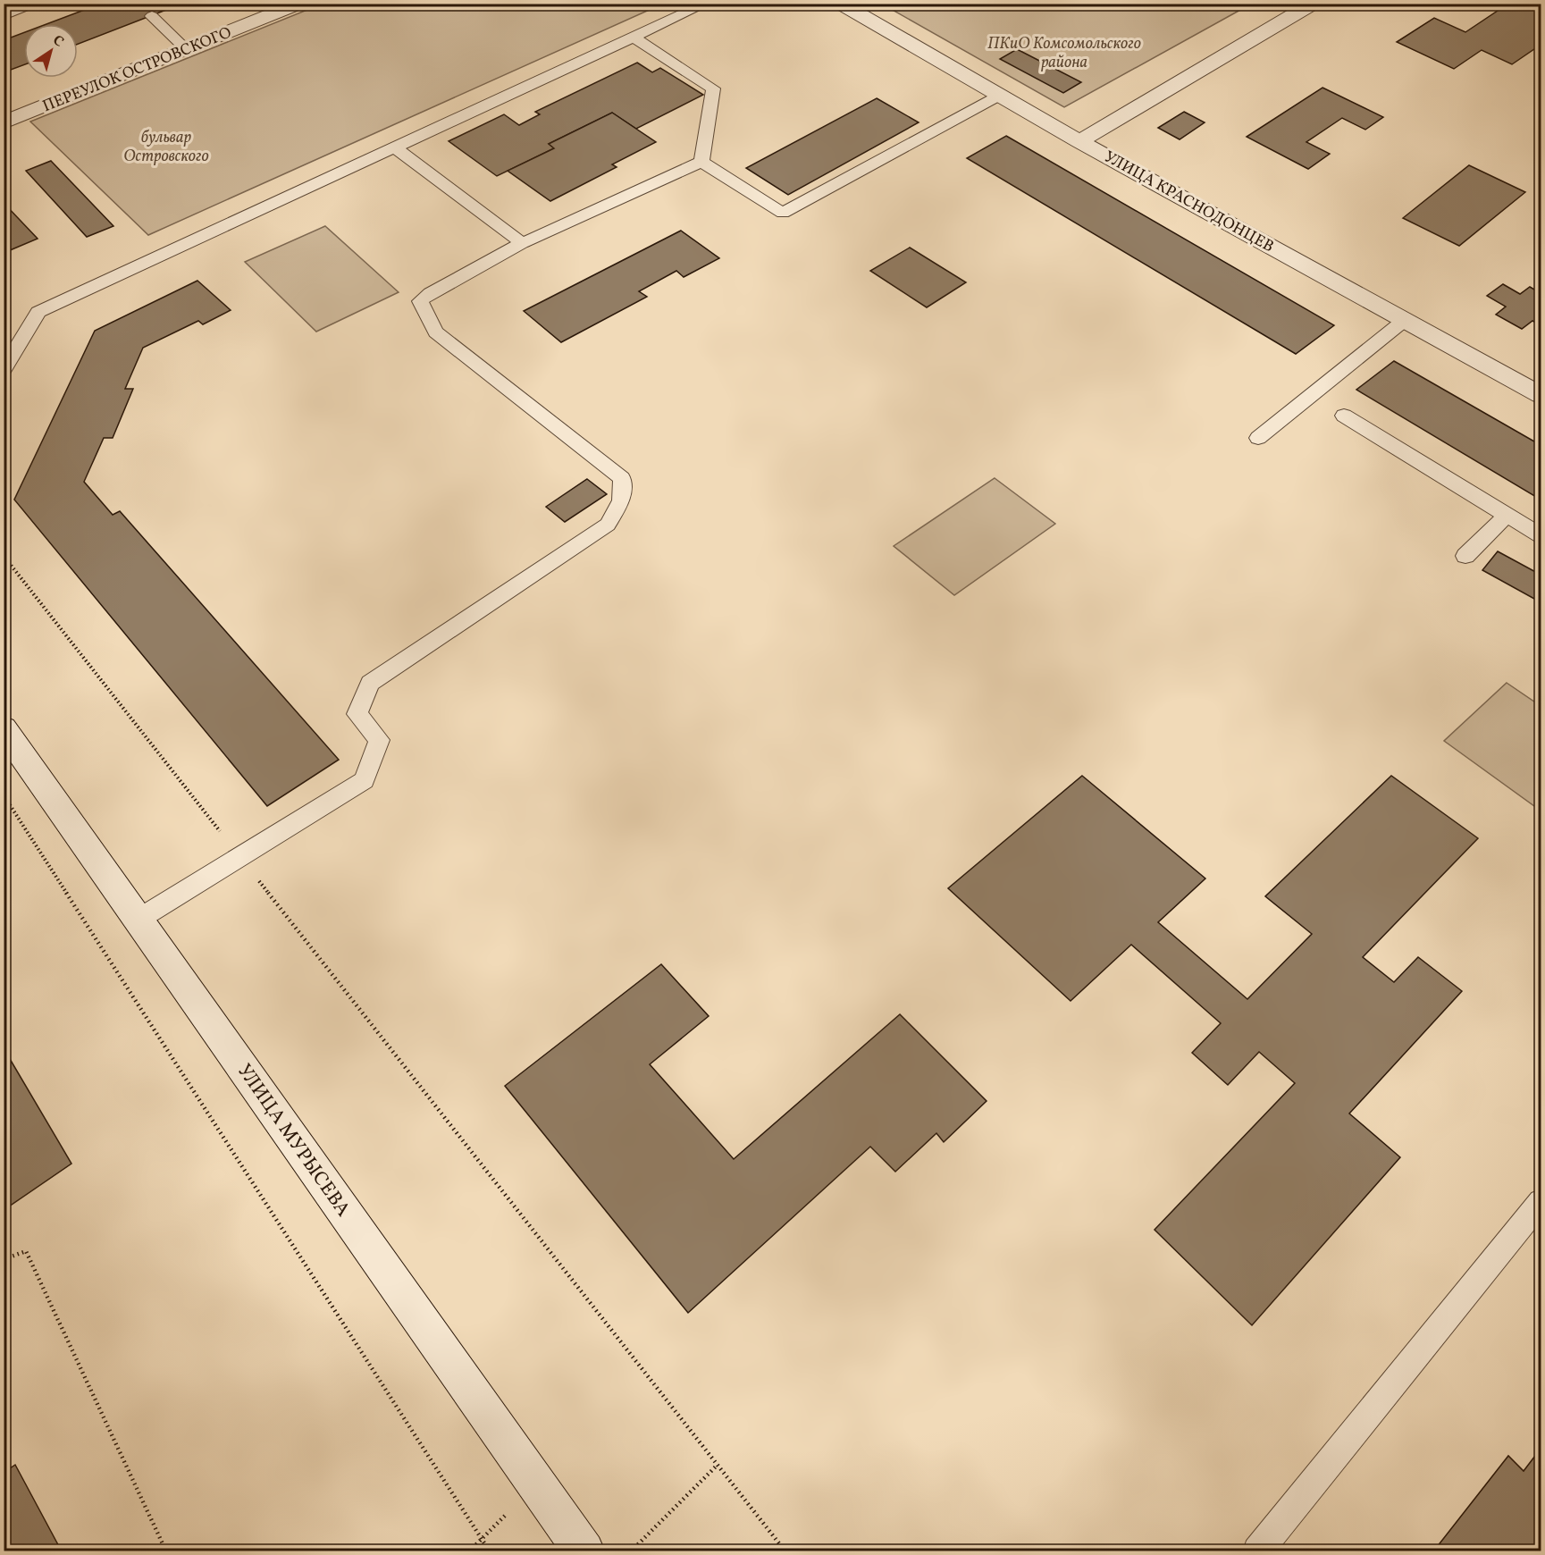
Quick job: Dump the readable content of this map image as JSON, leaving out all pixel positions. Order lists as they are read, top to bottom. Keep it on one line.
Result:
{"streets":{"street":["ПЕРЕУЛОК ОСТРОВСКОГО","УЛИЦА КРАСНОДОНЦЕВ","УЛИЦА МУРЫСЕВА"]},"parks":["ПКиО Комсомольского района","бульвар Островского"],"north":"top right"}
